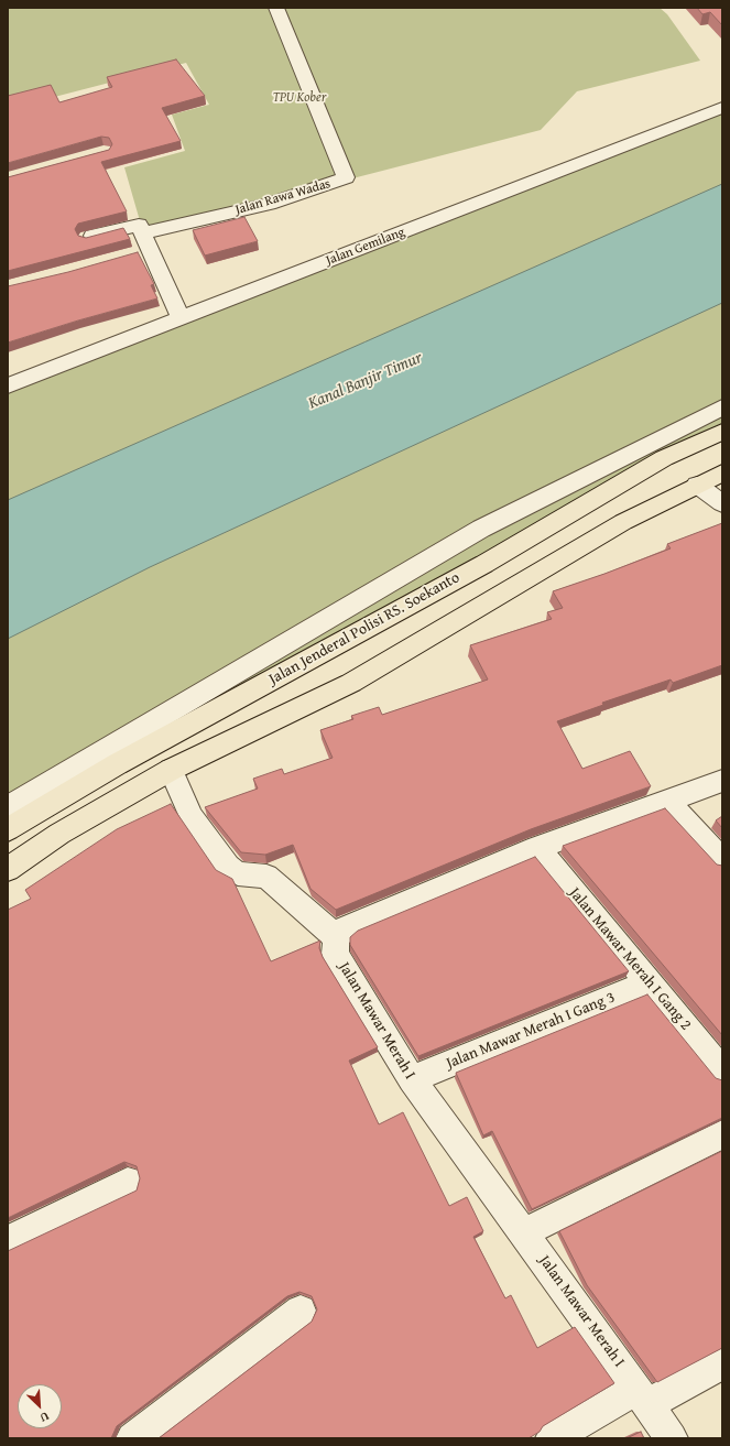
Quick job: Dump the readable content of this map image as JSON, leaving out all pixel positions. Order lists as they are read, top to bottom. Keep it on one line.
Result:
{"streets":{"main road":["Jalan Jenderal Polisi RS. Soekanto"],"street":["Jalan Rawa Wadas","Jalan Gemilang","Jalan Mawar Merah I Gang 2","Jalan Mawar Merah I","Jalan Mawar Merah I Gang 3"]},"crossings":[["Jalan Mawar Merah I Gang 2","Jalan Mawar Merah I Gang 3"],["Jalan Mawar Merah I","Jalan Mawar Merah I Gang 3"]],"water":["Kanal Banjir Timur"],"parks":["TPU Kober"],"north":"bottom right"}
